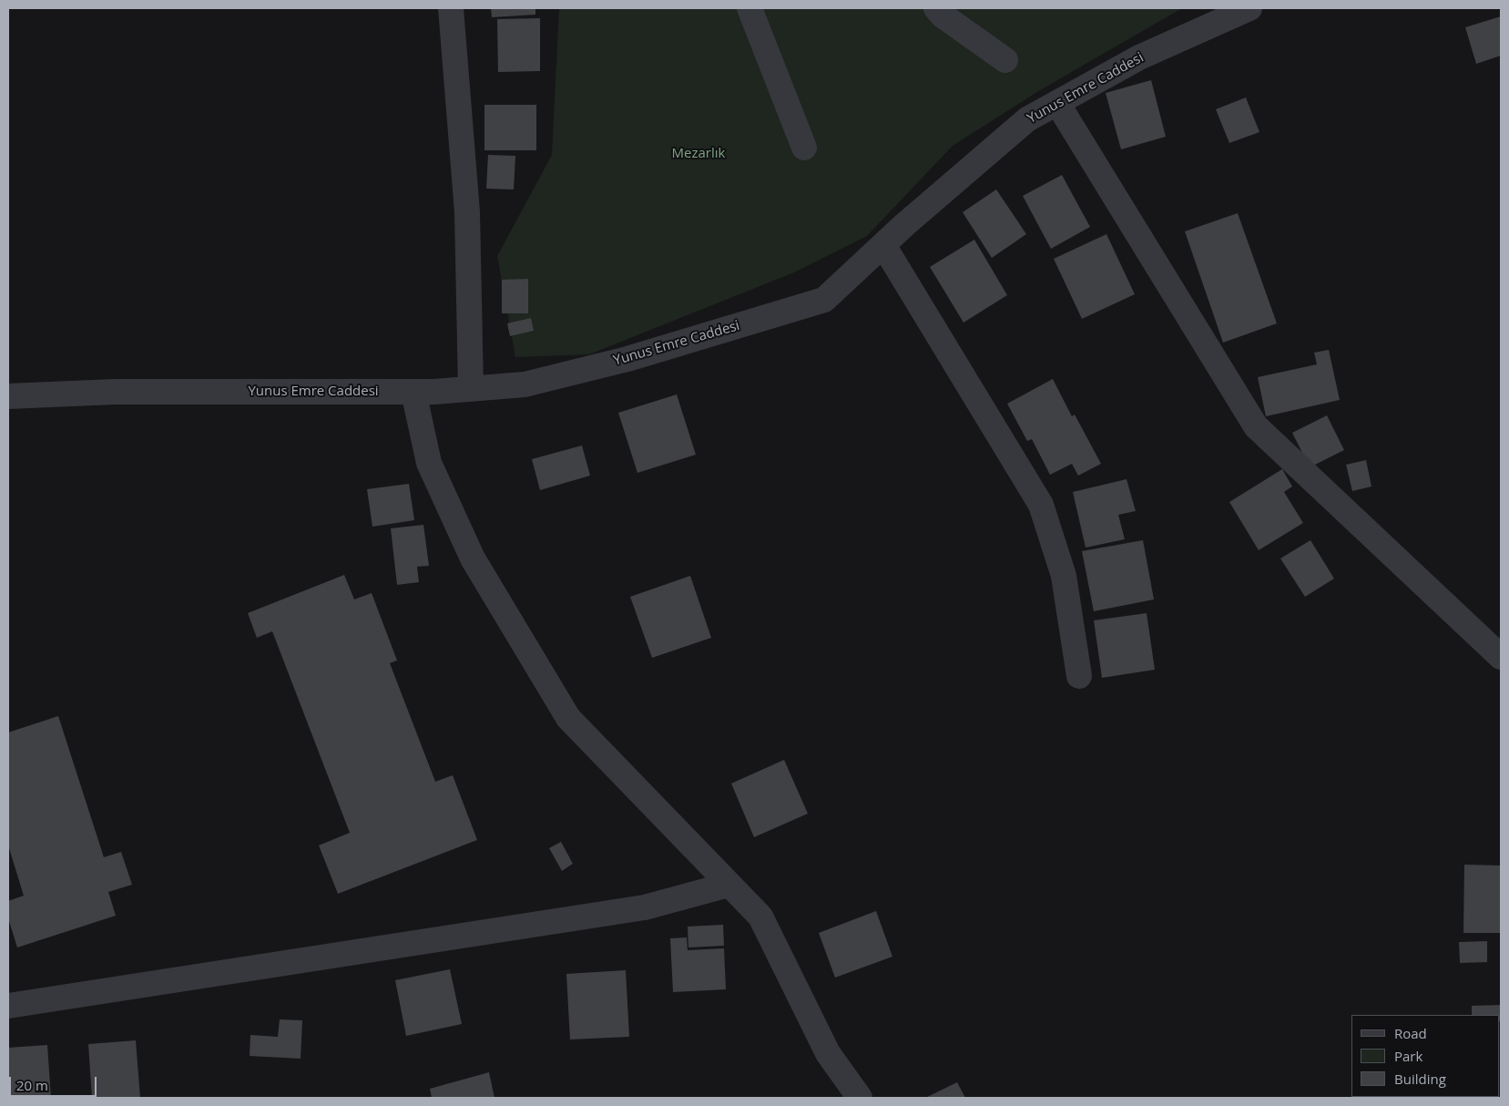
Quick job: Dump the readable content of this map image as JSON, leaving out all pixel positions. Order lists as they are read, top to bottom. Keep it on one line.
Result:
{"streets":{"street":["Yunus Emre Caddesi"]},"parks":["Mezarlık"],"legend":["Road","Park","Building"],"scale_bar":"20 m"}
